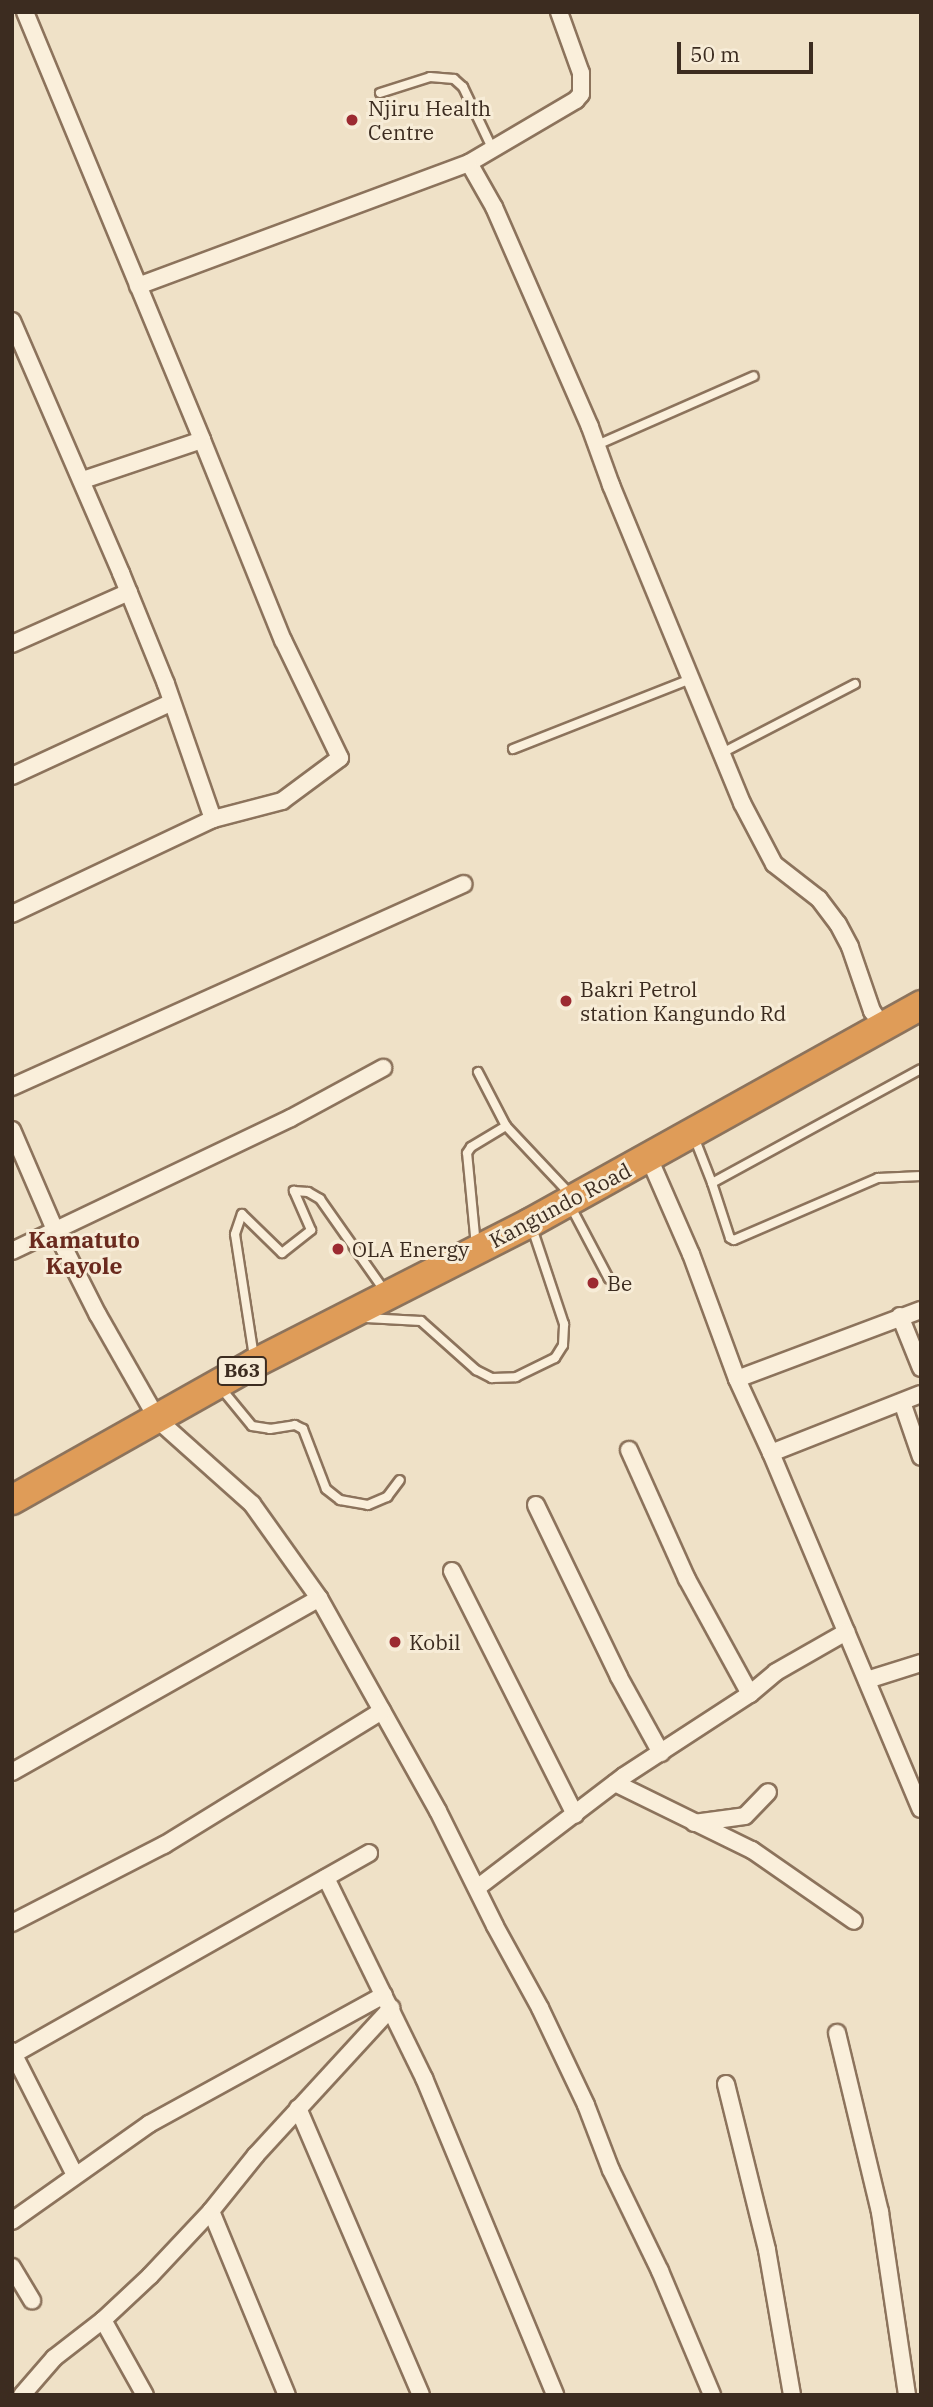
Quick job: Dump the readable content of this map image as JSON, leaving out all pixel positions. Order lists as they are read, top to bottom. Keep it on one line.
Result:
{"streets":{"highway":["Kangundo Road","B63"]},"districts":["Kamatuto Kayole"],"places":["Njiru Health Centre","Bakri Petrol station Kangundo Rd","OLA Energy","Be","Kobil"],"scale_bar":"50 m"}
